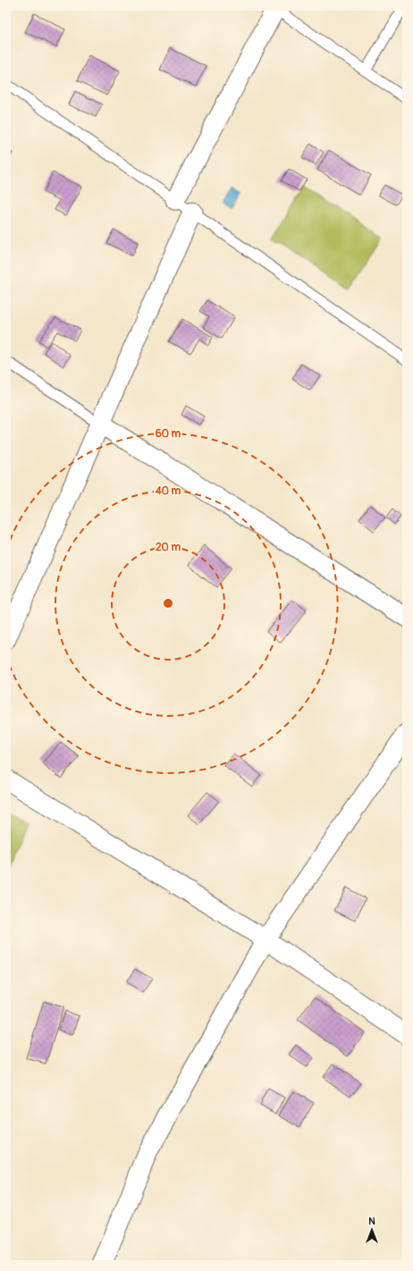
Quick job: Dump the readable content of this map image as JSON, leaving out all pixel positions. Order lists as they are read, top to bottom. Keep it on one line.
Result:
{"north":"top","rings":["60 m","40 m","20 m"]}
